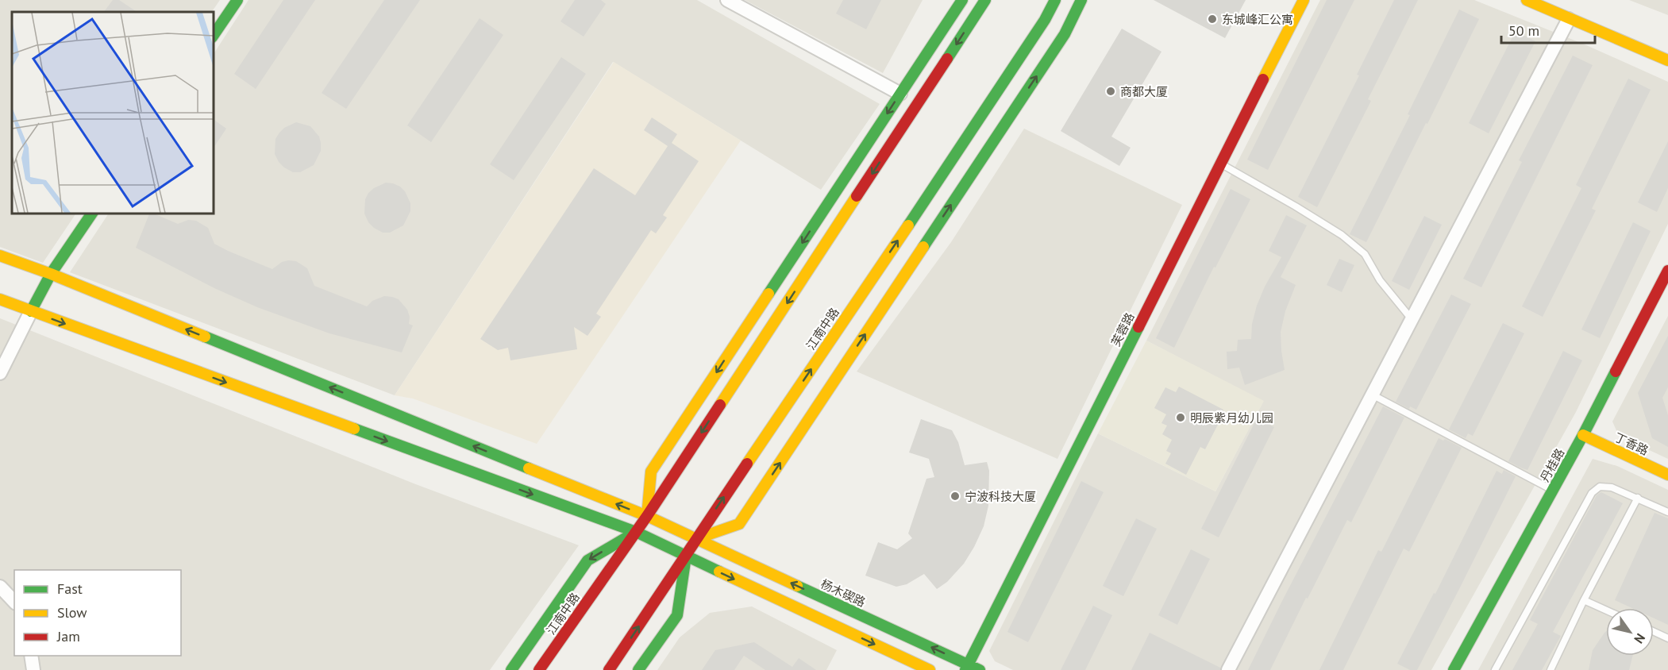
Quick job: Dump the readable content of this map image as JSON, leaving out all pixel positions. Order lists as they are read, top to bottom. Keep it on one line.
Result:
{"streets":{"main road":["江南中路","芙蓉路","丁香路","丹桂路","杨木碶路"]},"crossings":[["江南中路","杨木碶路"],["芙蓉路","杨木碶路"],["丁香路","丹桂路"]],"places":["东城峰汇公寓","商都大厦","明辰紫月幼儿园","宁波科技大厦"],"legend":["Fast","Slow","Jam"],"scale_bar":"50 m","north":"bottom right"}
